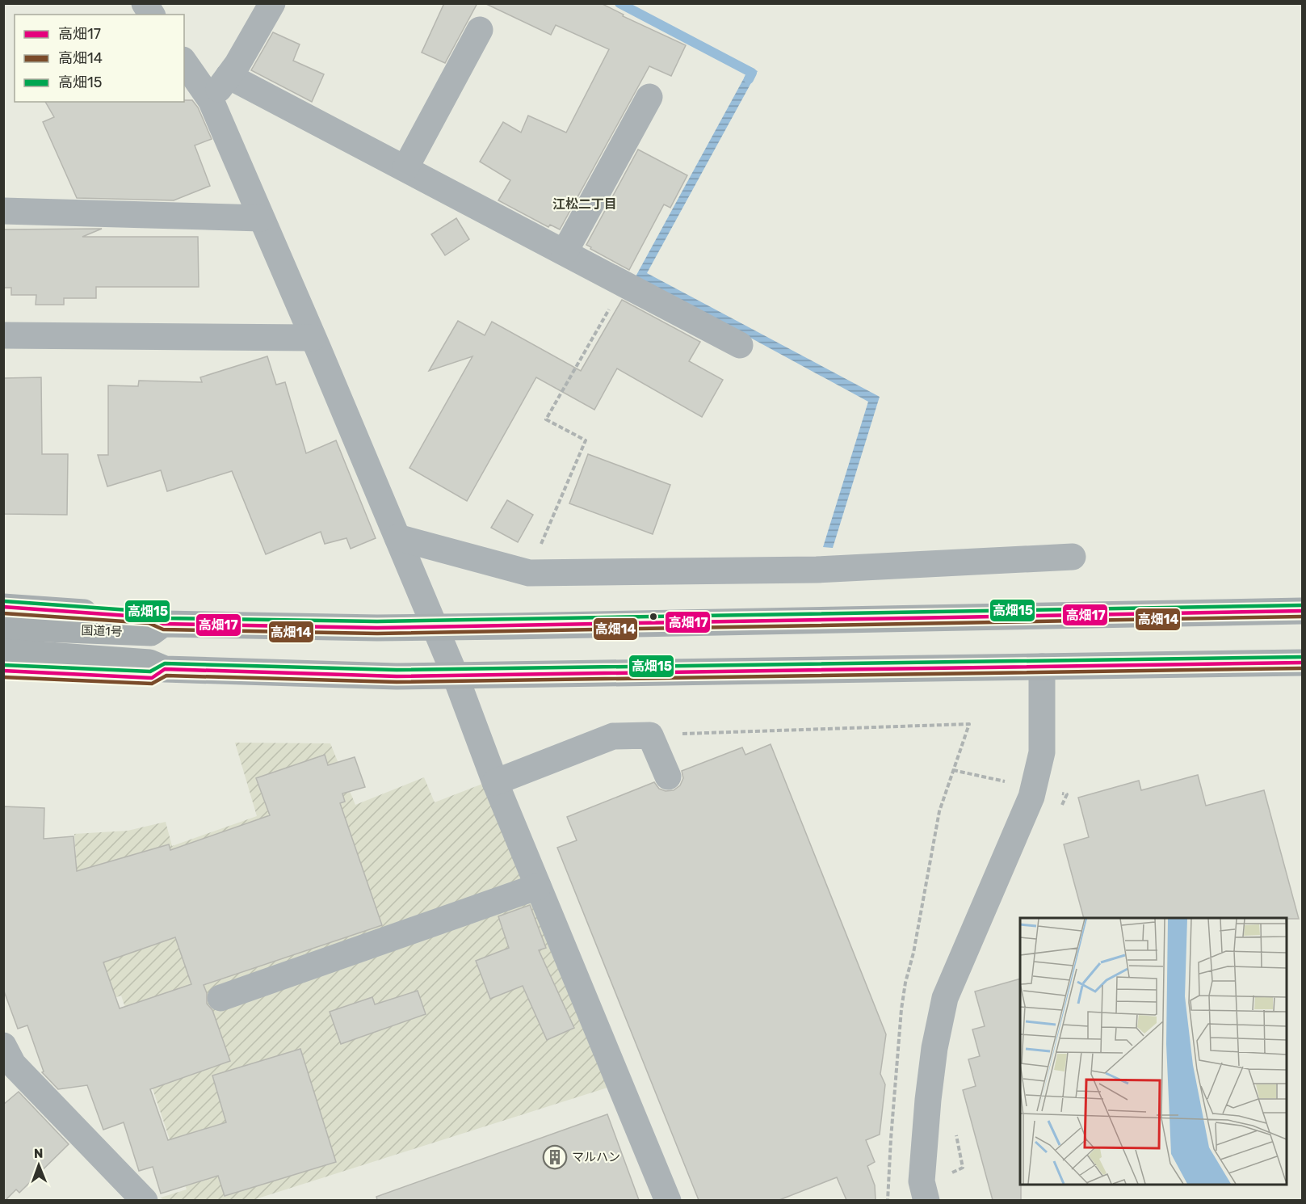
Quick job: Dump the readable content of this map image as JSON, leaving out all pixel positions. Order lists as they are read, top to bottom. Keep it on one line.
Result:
{"streets":{"highway":["国道1号"]},"districts":["江松二丁目"],"places":{"building":["マルハン"]},"lines":["transit line 高畑15","transit line 高畑17","transit line 高畑14"],"legend":["高畑17","高畑14","高畑15"],"north":"top"}
